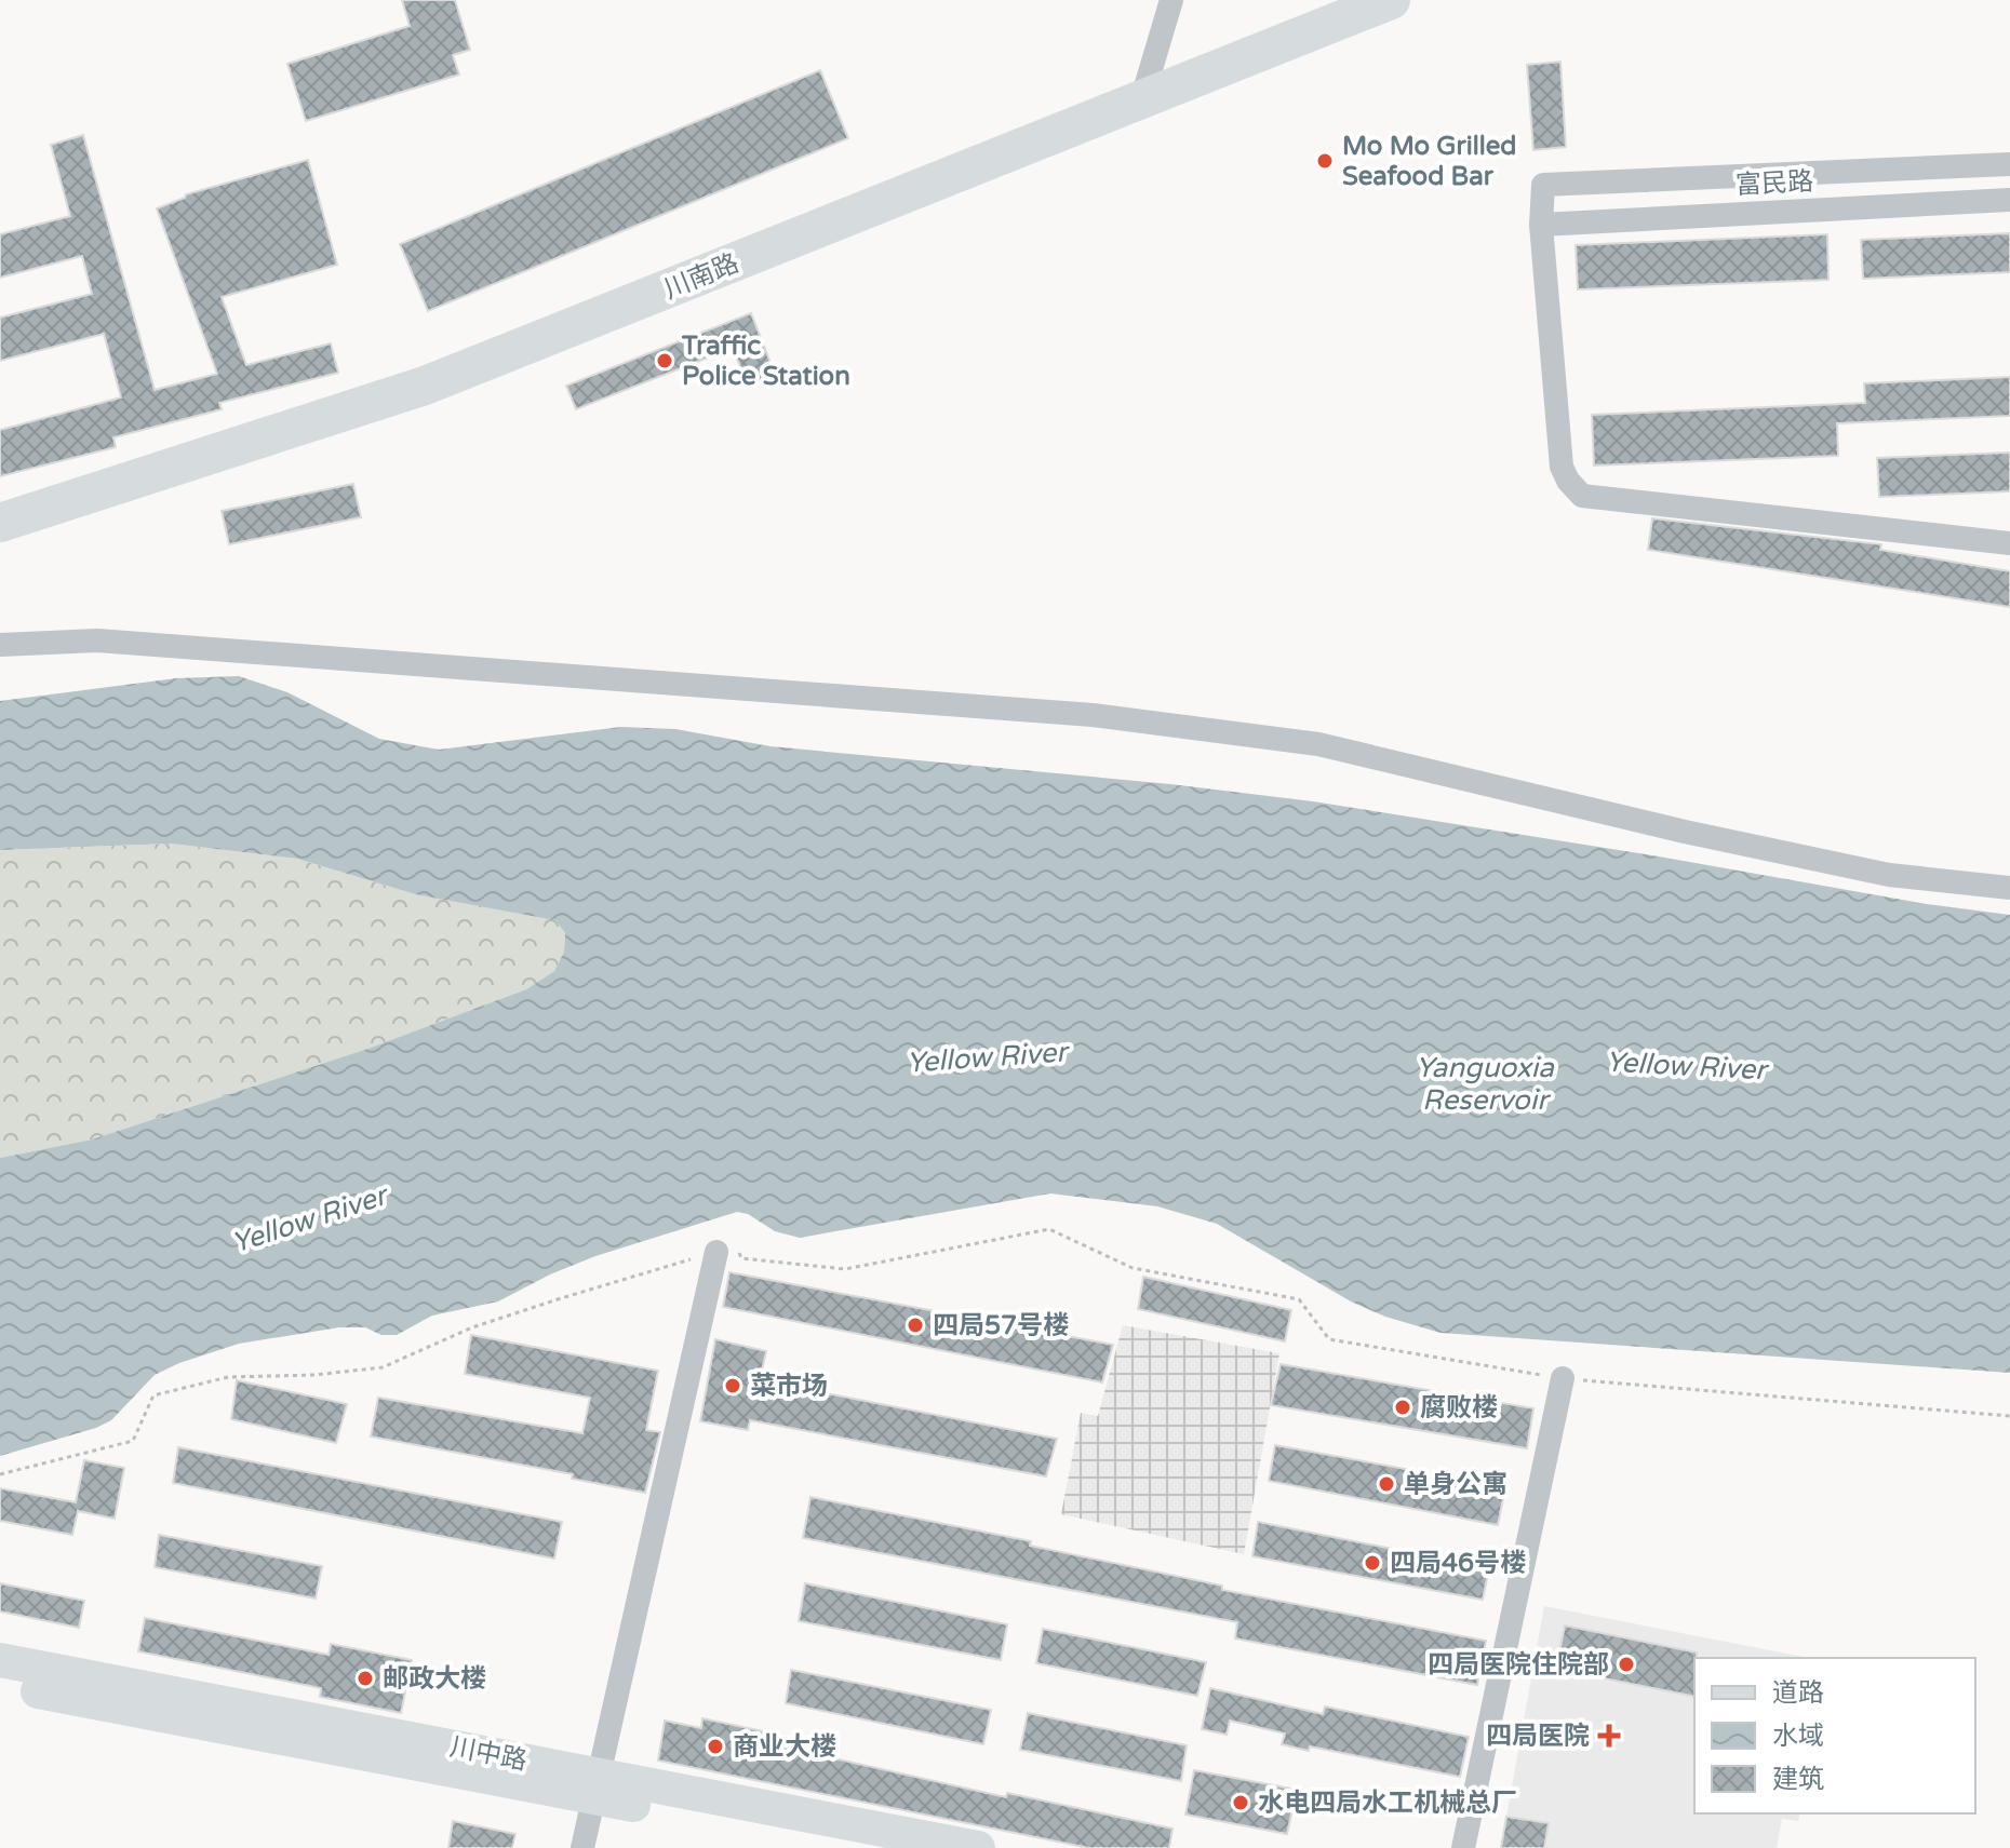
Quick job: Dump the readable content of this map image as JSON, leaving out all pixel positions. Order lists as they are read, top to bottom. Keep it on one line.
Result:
{"streets":{"main road":["川南路"],"street":["富民路","川中路"]},"water":["Yellow River","Yanguoxia Reservoir"],"places":{"other":["Mo Mo Grilled Seafood Bar","Traffic Police Station","四局57号楼","菜市场","腐败楼","单身公寓","四局46号楼","四局医院住院部","邮政大楼","商业大楼","水电四局水工机械总厂"],"health":["四局医院"]},"legend":["道路","水域","建筑"]}
